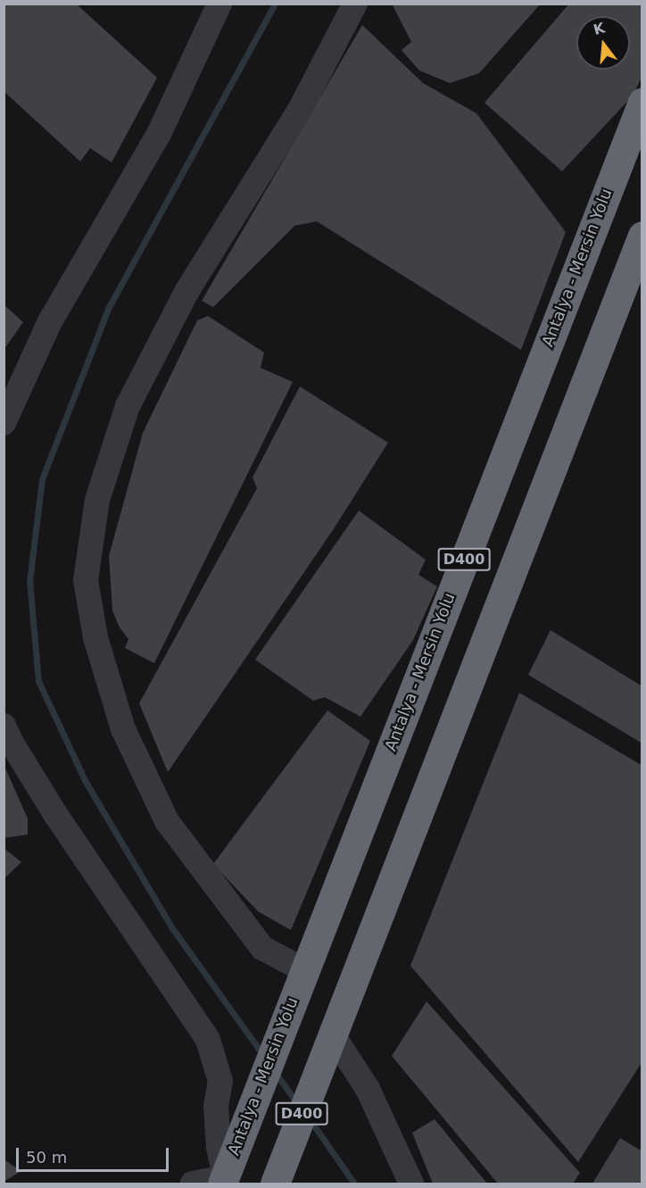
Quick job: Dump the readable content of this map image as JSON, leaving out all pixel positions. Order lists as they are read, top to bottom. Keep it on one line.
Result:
{"streets":{"highway":["Antalya - Mersin Yolu","D400"]},"scale_bar":"50 m","north":"top"}
